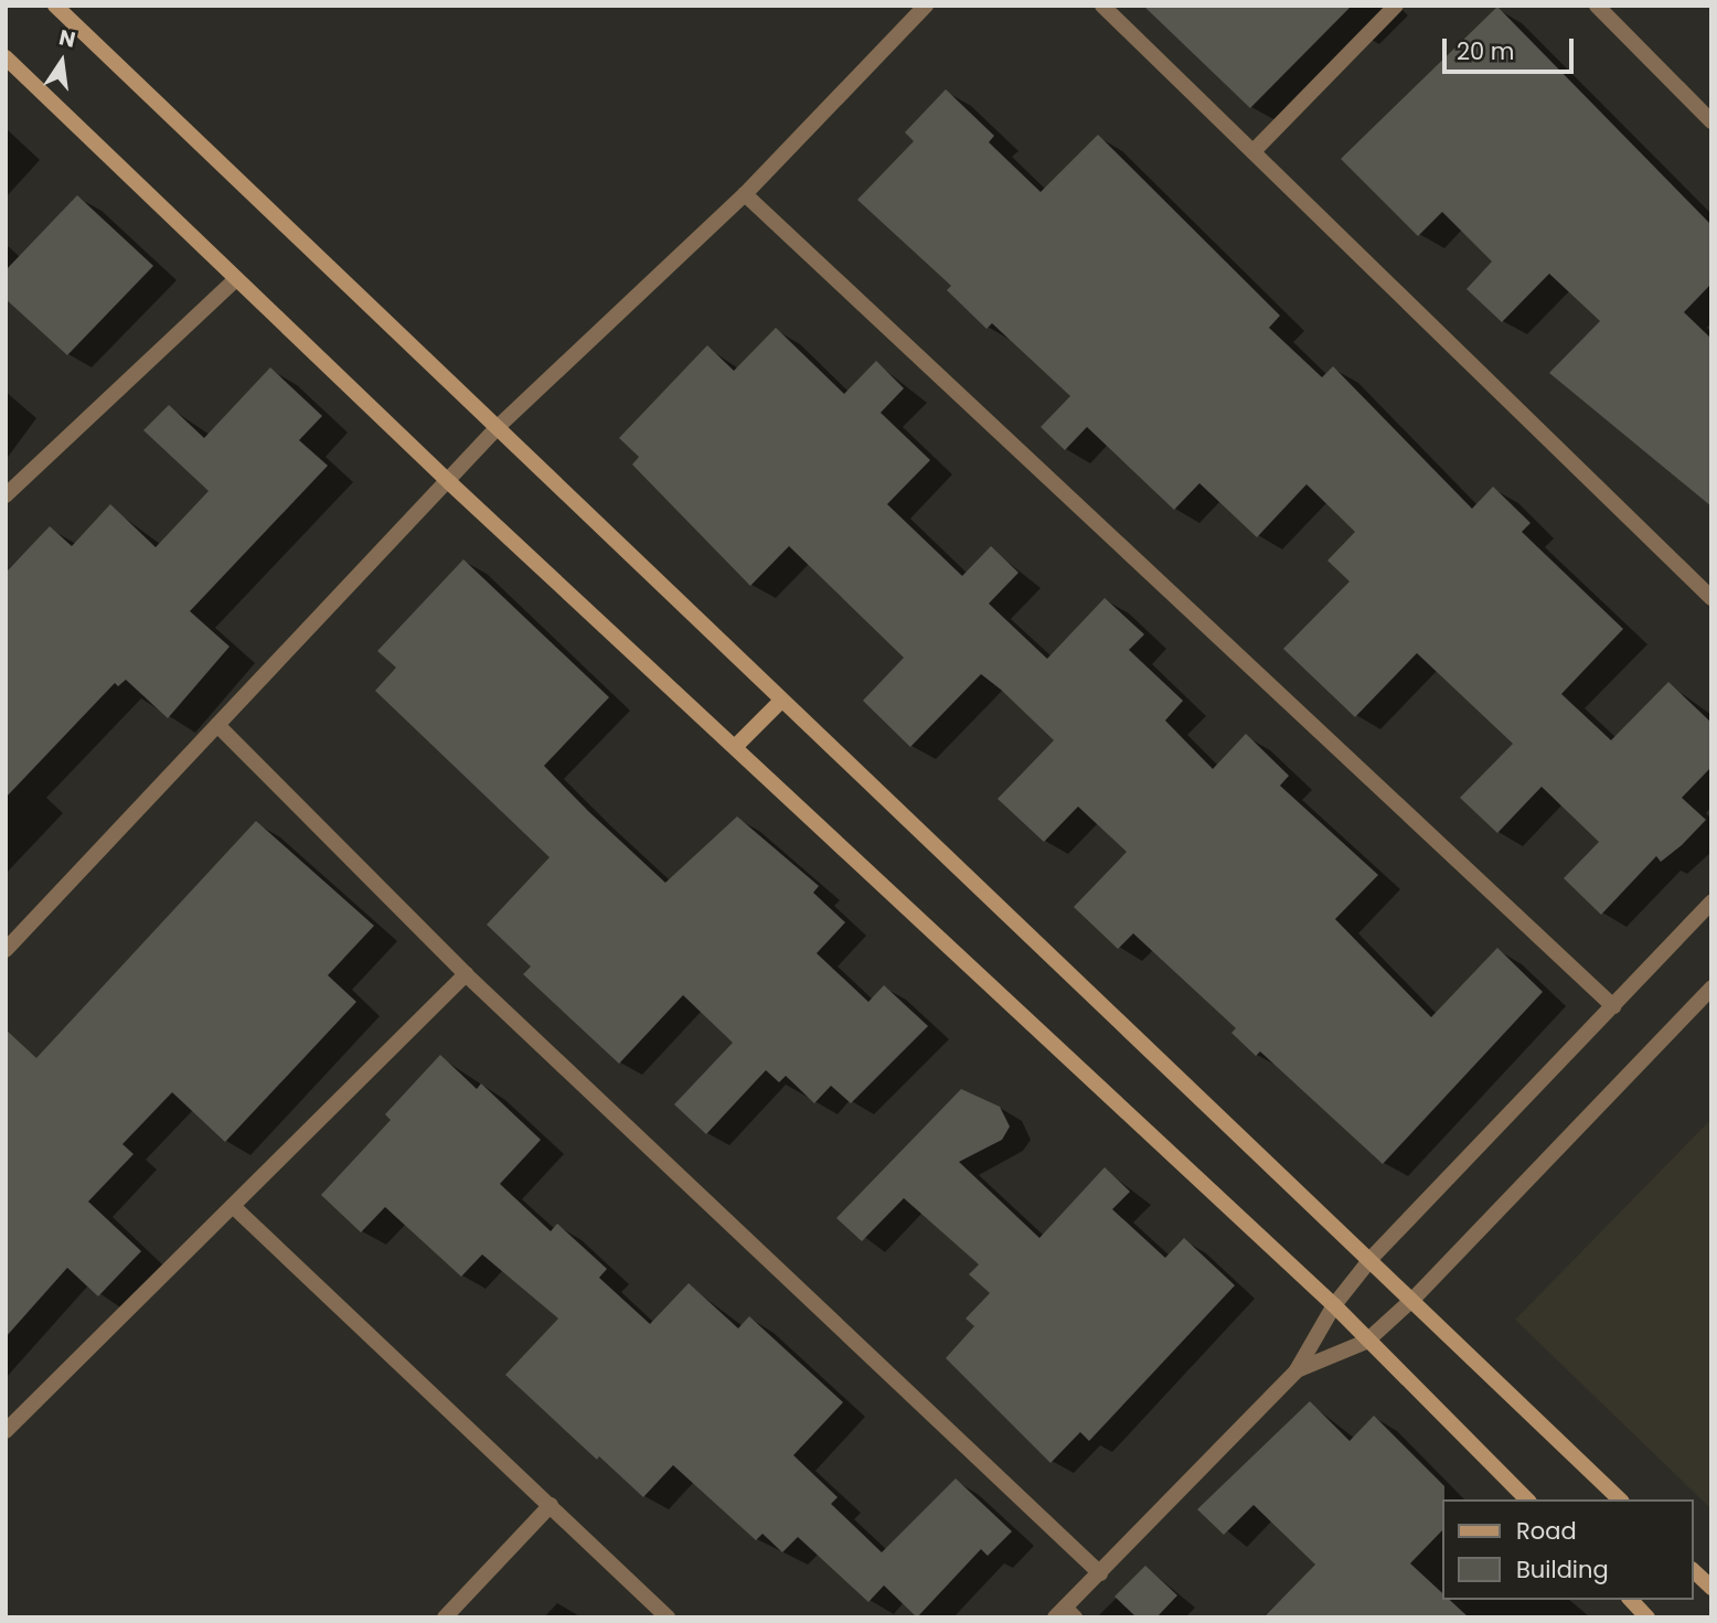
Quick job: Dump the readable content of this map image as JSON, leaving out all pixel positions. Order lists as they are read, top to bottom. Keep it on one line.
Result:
{"legend":["Road","Building"],"scale_bar":"20 m","north":"top"}
